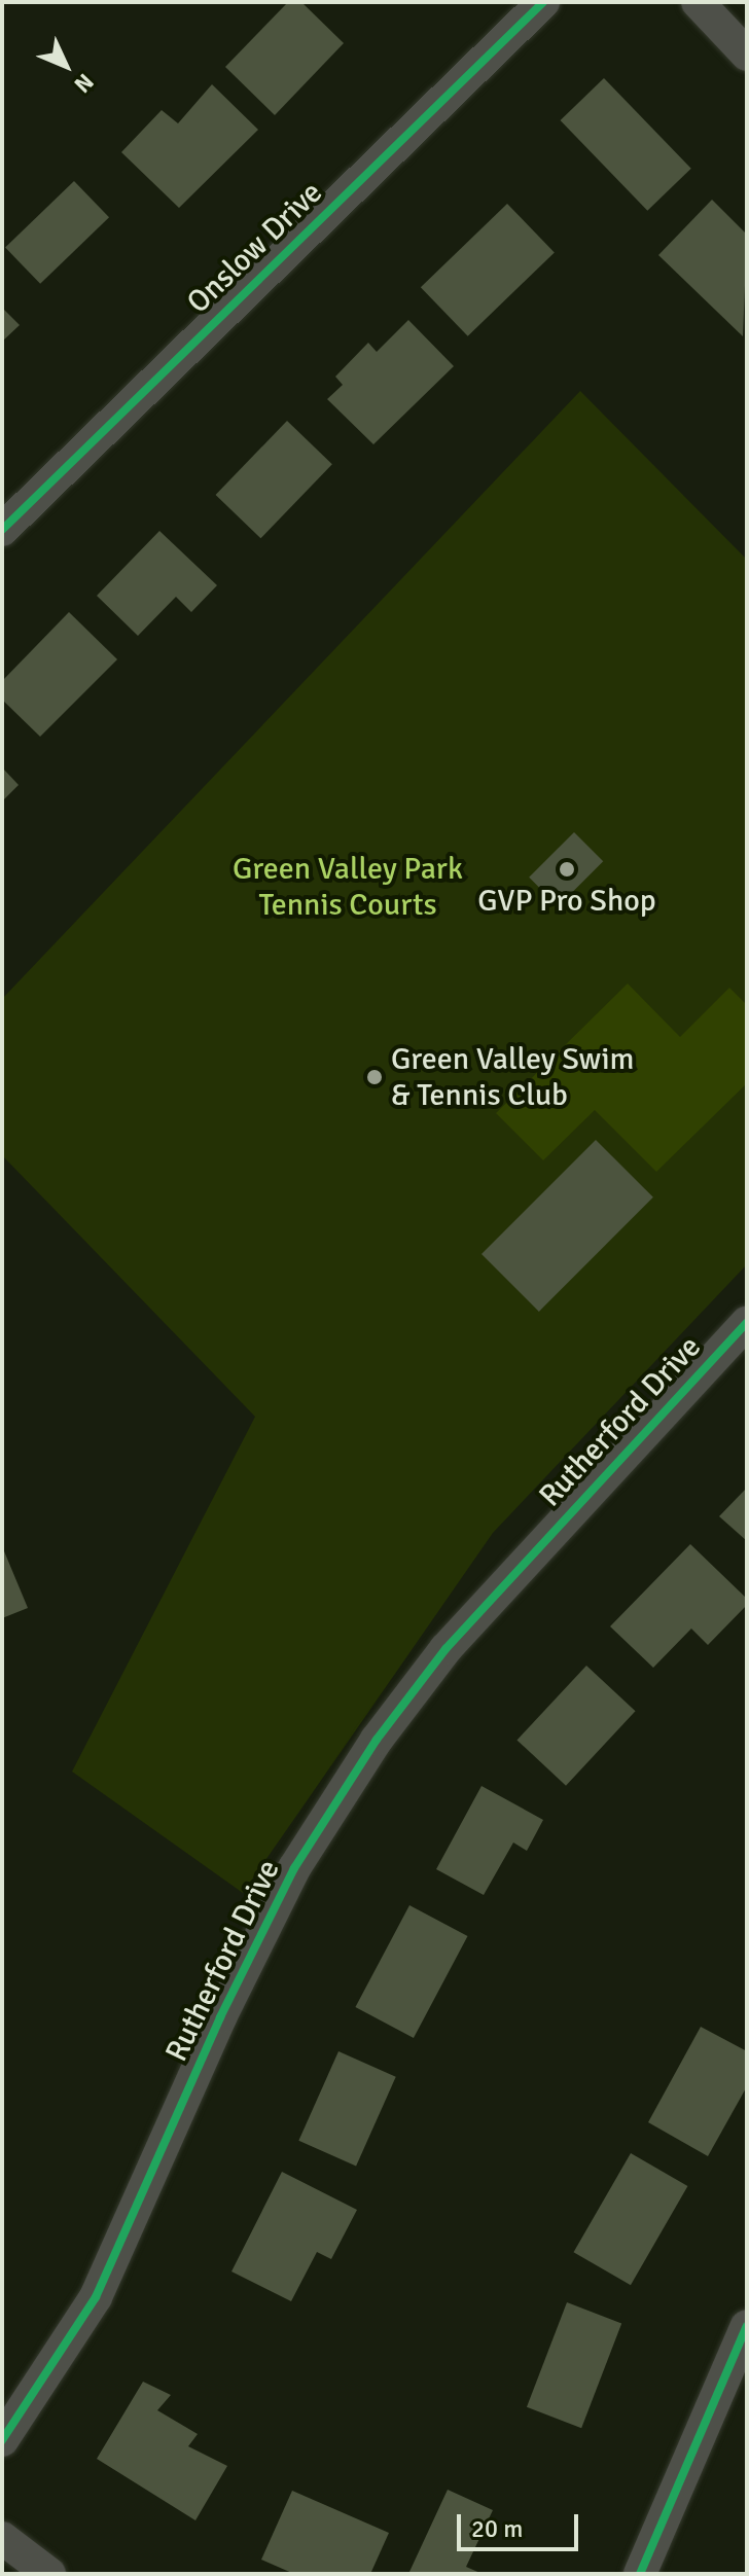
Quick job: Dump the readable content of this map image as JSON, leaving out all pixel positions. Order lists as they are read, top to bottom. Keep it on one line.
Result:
{"streets":{"street":["Onslow Drive","Rutherford Drive"]},"parks":["Green Valley Park Tennis Courts"],"places":["GVP Pro Shop","Green Valley Swim & Tennis Club"],"scale_bar":"20 m","north":"bottom right"}
